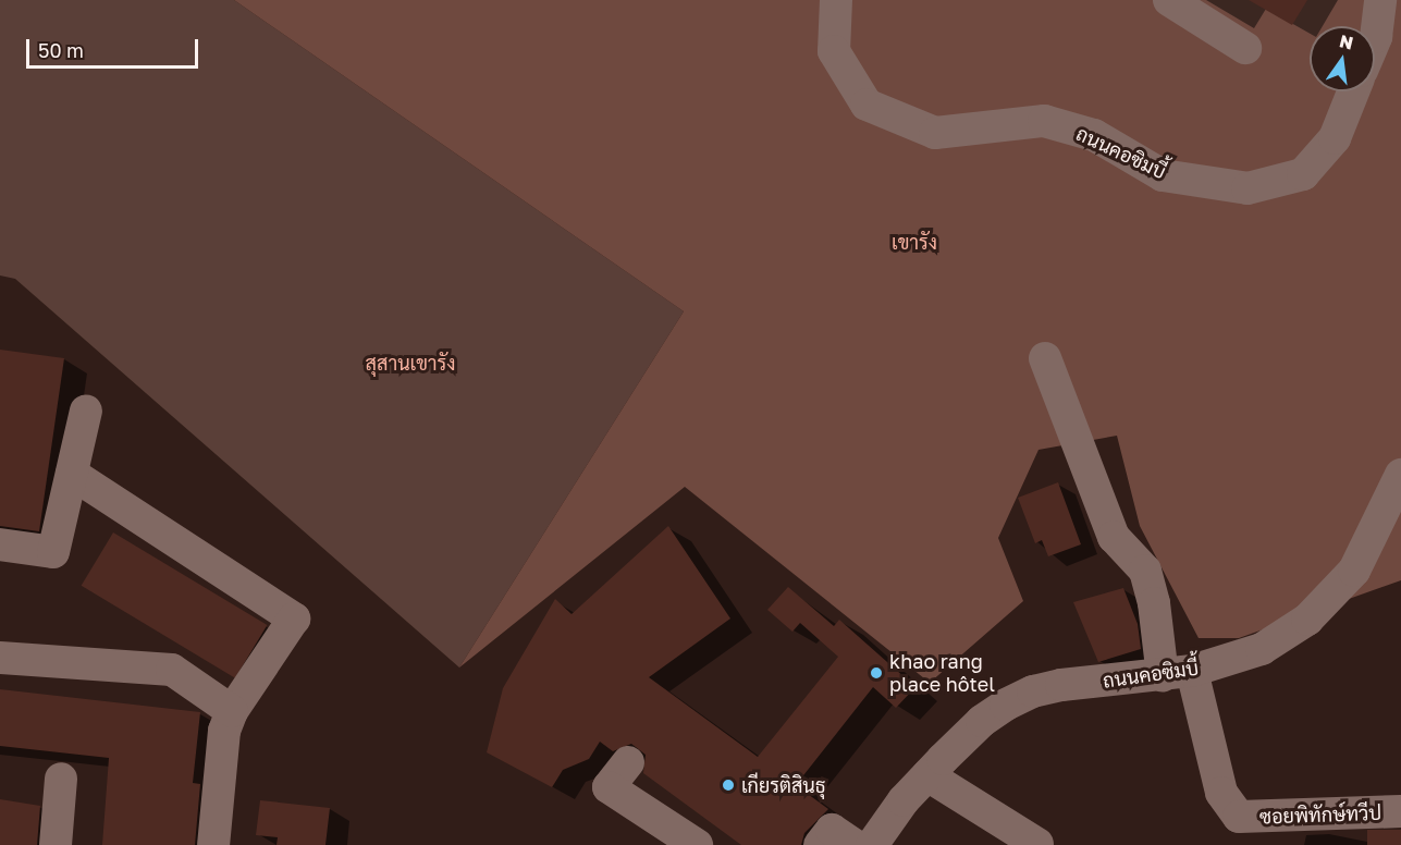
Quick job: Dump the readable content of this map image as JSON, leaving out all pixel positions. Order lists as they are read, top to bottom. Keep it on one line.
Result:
{"streets":{"street":["ถนนคอซิมบี้","ซอยพิทักษ์ทวีป"]},"crossings":[["ถนนคอซิมบี้","ซอยพิทักษ์ทวีป"]],"parks":["เขารัง","สุสานเขารัง"],"places":["khao rang place hôtel","เกียรติสินธุ"],"scale_bar":"50 m","north":"top"}
